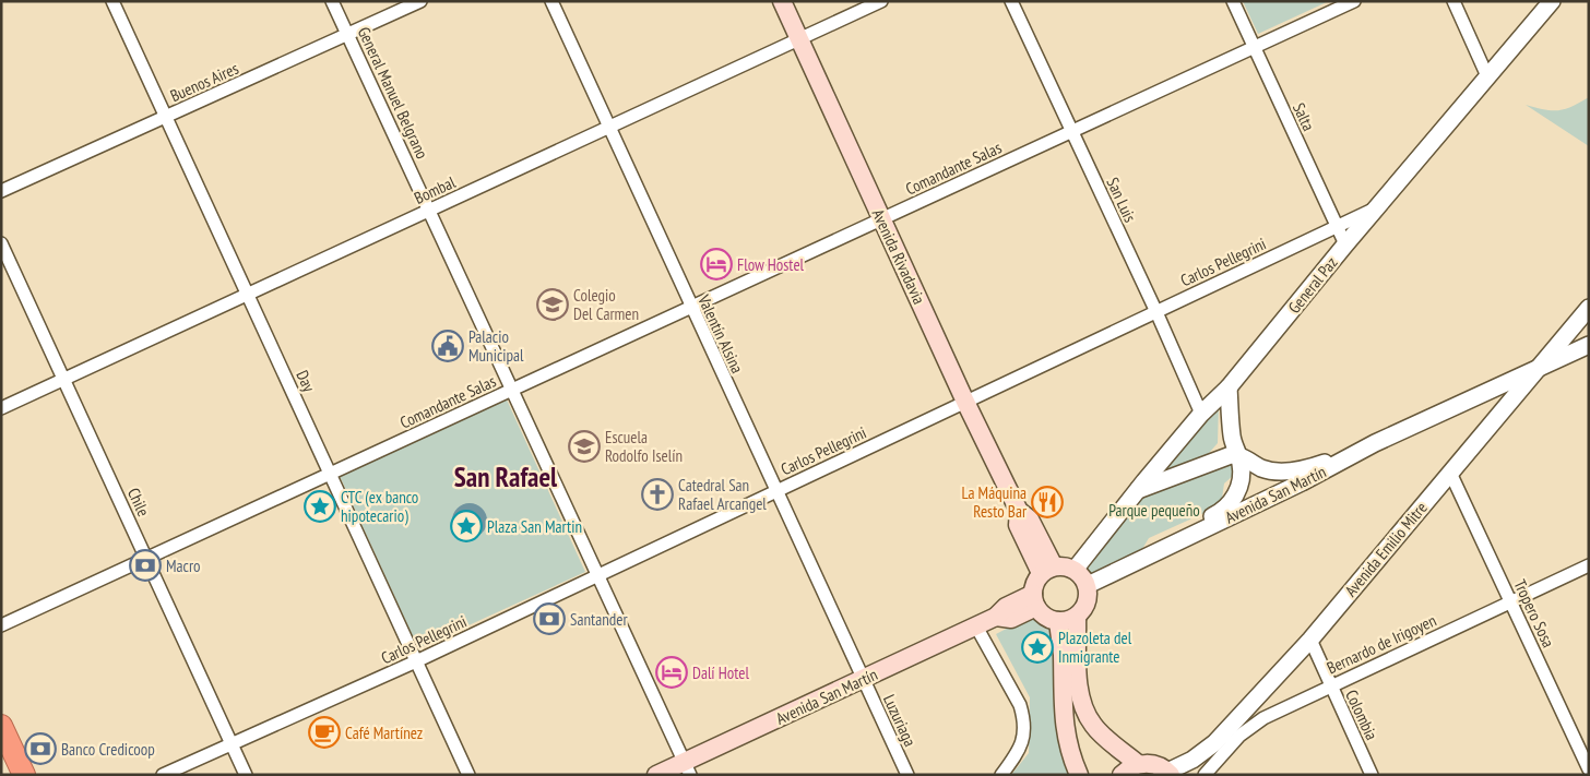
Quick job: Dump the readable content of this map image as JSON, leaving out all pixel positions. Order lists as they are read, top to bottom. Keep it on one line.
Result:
{"streets":{"main road":["Avenida Rivadavia","Avenida San Martín"],"street":["Buenos Aires","General Manuel Belgrano","Salta","Comandante Salas","Bombal","San Luis","Carlos Pellegrini","General Paz","Valentín Alsina","Day","Chile","Avenida Emilio Mitre","Tropero Sosa","Bernardo de Irigoyen","Colombia","Luzuriaga"]},"crossings":[["Buenos Aires","General Manuel Belgrano"],["Buenos Aires","Day"],["General Manuel Belgrano","Comandante Salas"],["General Manuel Belgrano","Bombal"],["General Manuel Belgrano","Carlos Pellegrini"],["General Manuel Belgrano","Avenida San Martín"],["Salta","Comandante Salas"],["Salta","Carlos Pellegrini"],["Salta","General Paz"],["Comandante Salas","San Luis"],["Comandante Salas","Avenida Rivadavia"],["Comandante Salas","Valentín Alsina"],["Comandante Salas","Day"],["Comandante Salas","Chile"],["Bombal","Avenida Rivadavia"],["Bombal","Valentín Alsina"],["Bombal","Day"],["Bombal","Chile"],["San Luis","Carlos Pellegrini"],["San Luis","General Paz"],["Avenida Rivadavia","Carlos Pellegrini"],["Avenida Rivadavia","General Paz"],["Avenida Rivadavia","Avenida San Martín"],["Carlos Pellegrini","General Paz"],["Carlos Pellegrini","Valentín Alsina"],["Carlos Pellegrini","Day"],["Carlos Pellegrini","Chile"],["General Paz","Avenida San Martín"],["Valentín Alsina","Avenida San Martín"],["Valentín Alsina","Luzuriaga"],["Avenida San Martín","Avenida Emilio Mitre"],["Avenida San Martín","Luzuriaga"],["Avenida Emilio Mitre","Tropero Sosa"],["Avenida Emilio Mitre","Colombia"],["Tropero Sosa","Bernardo de Irigoyen"],["Bernardo de Irigoyen","Colombia"]],"districts":["San Rafael"],"parks":["Parque pequeño"],"places":{"hotel":["Flow Hostel","Dalí Hotel"],"school or university":["Colegio Del Carmen","Escuela Rodolfo Iselín"],"public building":["Palacio Municipal"],"church":["Catedral San Rafael Arcangel"],"restaurant":["La Máquina Resto Bar"],"place":["CTC (ex banco hipotecario)","Plaza San Martin","Plazoleta del Inmigrante"],"bank":["Macro","Santander","Banco Credicoop"],"cafe":["Café Martínez"]}}
